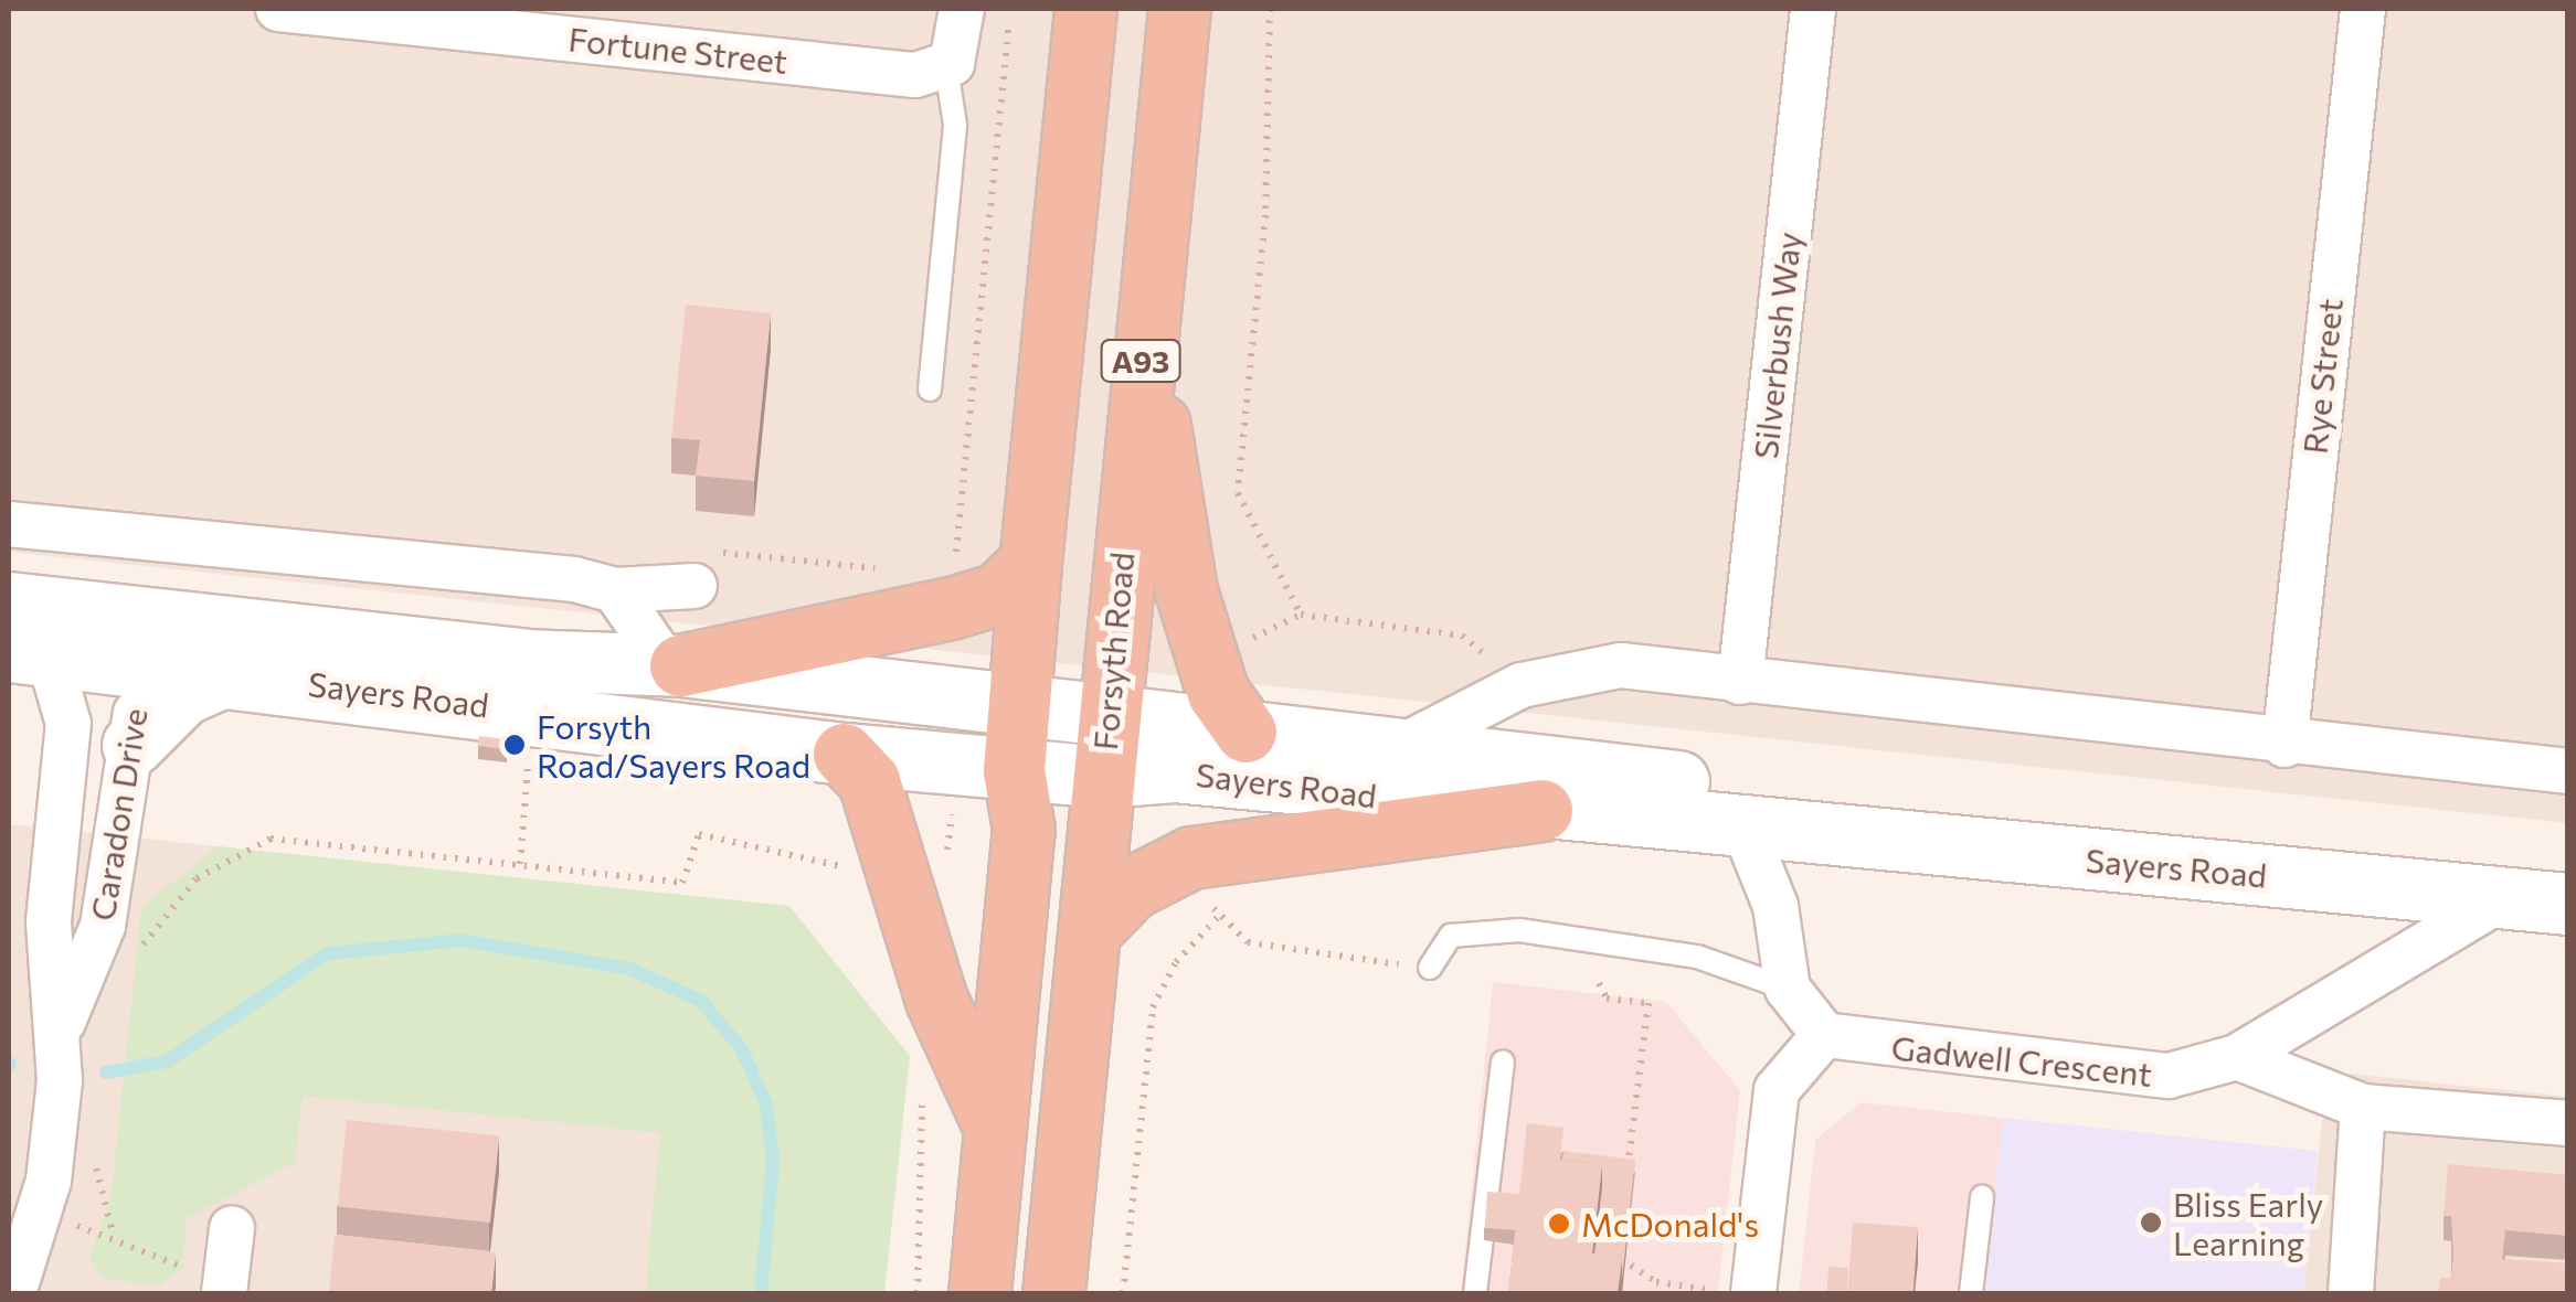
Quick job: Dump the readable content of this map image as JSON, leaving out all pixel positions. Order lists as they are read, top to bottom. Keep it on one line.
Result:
{"streets":{"highway":["A93","Forsyth Road"],"main road":["Sayers Road"],"street":["Fortune Street","Silverbush Way","Rye Street","Caradon Drive","Gadwell Crescent"]},"crossings":[["Silverbush Way","Sayers Road"],["A93","Sayers Road"],["Rye Street","Sayers Road"],["Forsyth Road","Sayers Road"],["Sayers Road","Caradon Drive"],["Sayers Road","Gadwell Crescent"]],"places":["Forsyth Road/Sayers Road","Bliss Early Learning","McDonald's"]}
